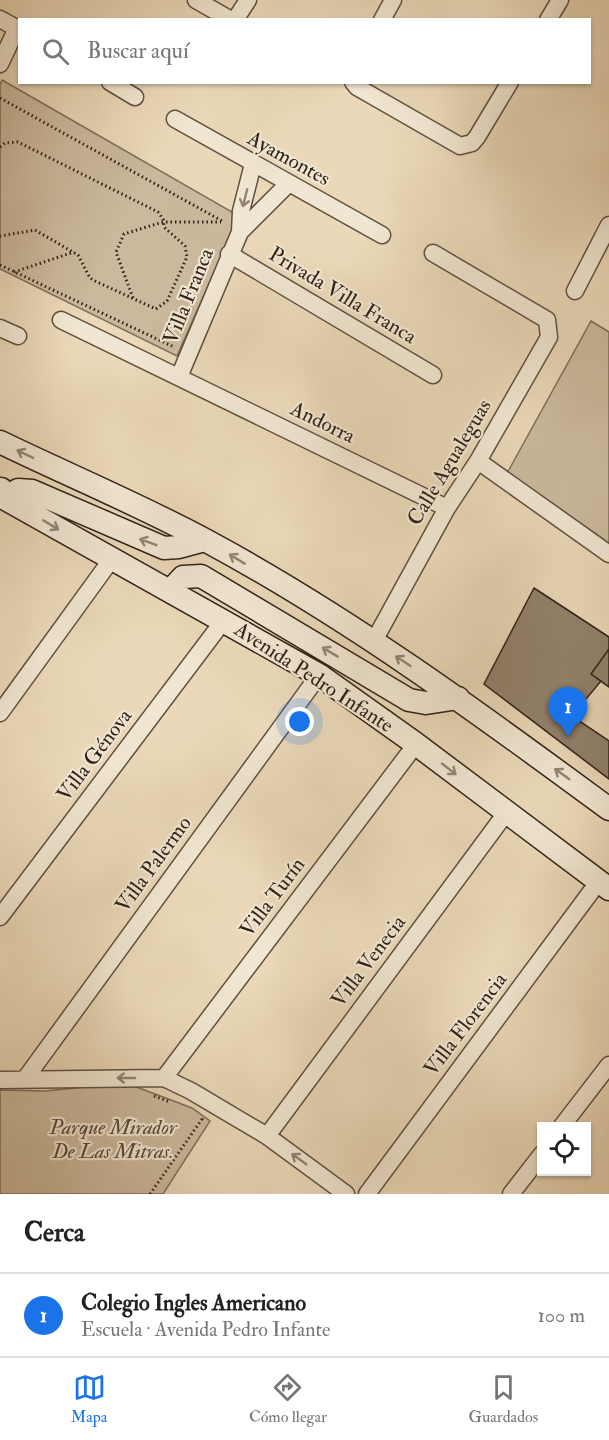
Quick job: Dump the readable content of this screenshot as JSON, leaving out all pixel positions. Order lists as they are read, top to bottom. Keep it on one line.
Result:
{"streets":{"main road":["Avenida Pedro Infante"],"street":["Ayamontes","Privada Villa Franca","Villa Franca","Andorra","Calle Agualeguas","Villa Génova","Villa Palermo","Villa Turín","Villa Venecia","Villa Florencia"]},"crossings":[["Ayamontes","Villa Franca"],["Privada Villa Franca","Villa Franca"],["Villa Franca","Andorra"],["Andorra","Calle Agualeguas"],["Avenida Pedro Infante","Villa Génova"],["Avenida Pedro Infante","Villa Palermo"],["Avenida Pedro Infante","Villa Turín"],["Avenida Pedro Infante","Villa Venecia"],["Avenida Pedro Infante","Villa Florencia"]],"parks":["Parque Mirador De Las Mitras."],"page":{"search":"Buscar aquí","pins":"1","heading":"Cerca","list":[{"mark":"1","name":"Colegio Ingles Americano","note":"Escuela · Avenida Pedro Infante","value":"100 m"}],"nav":["Mapa","Cómo llegar","Guardados"]}}
